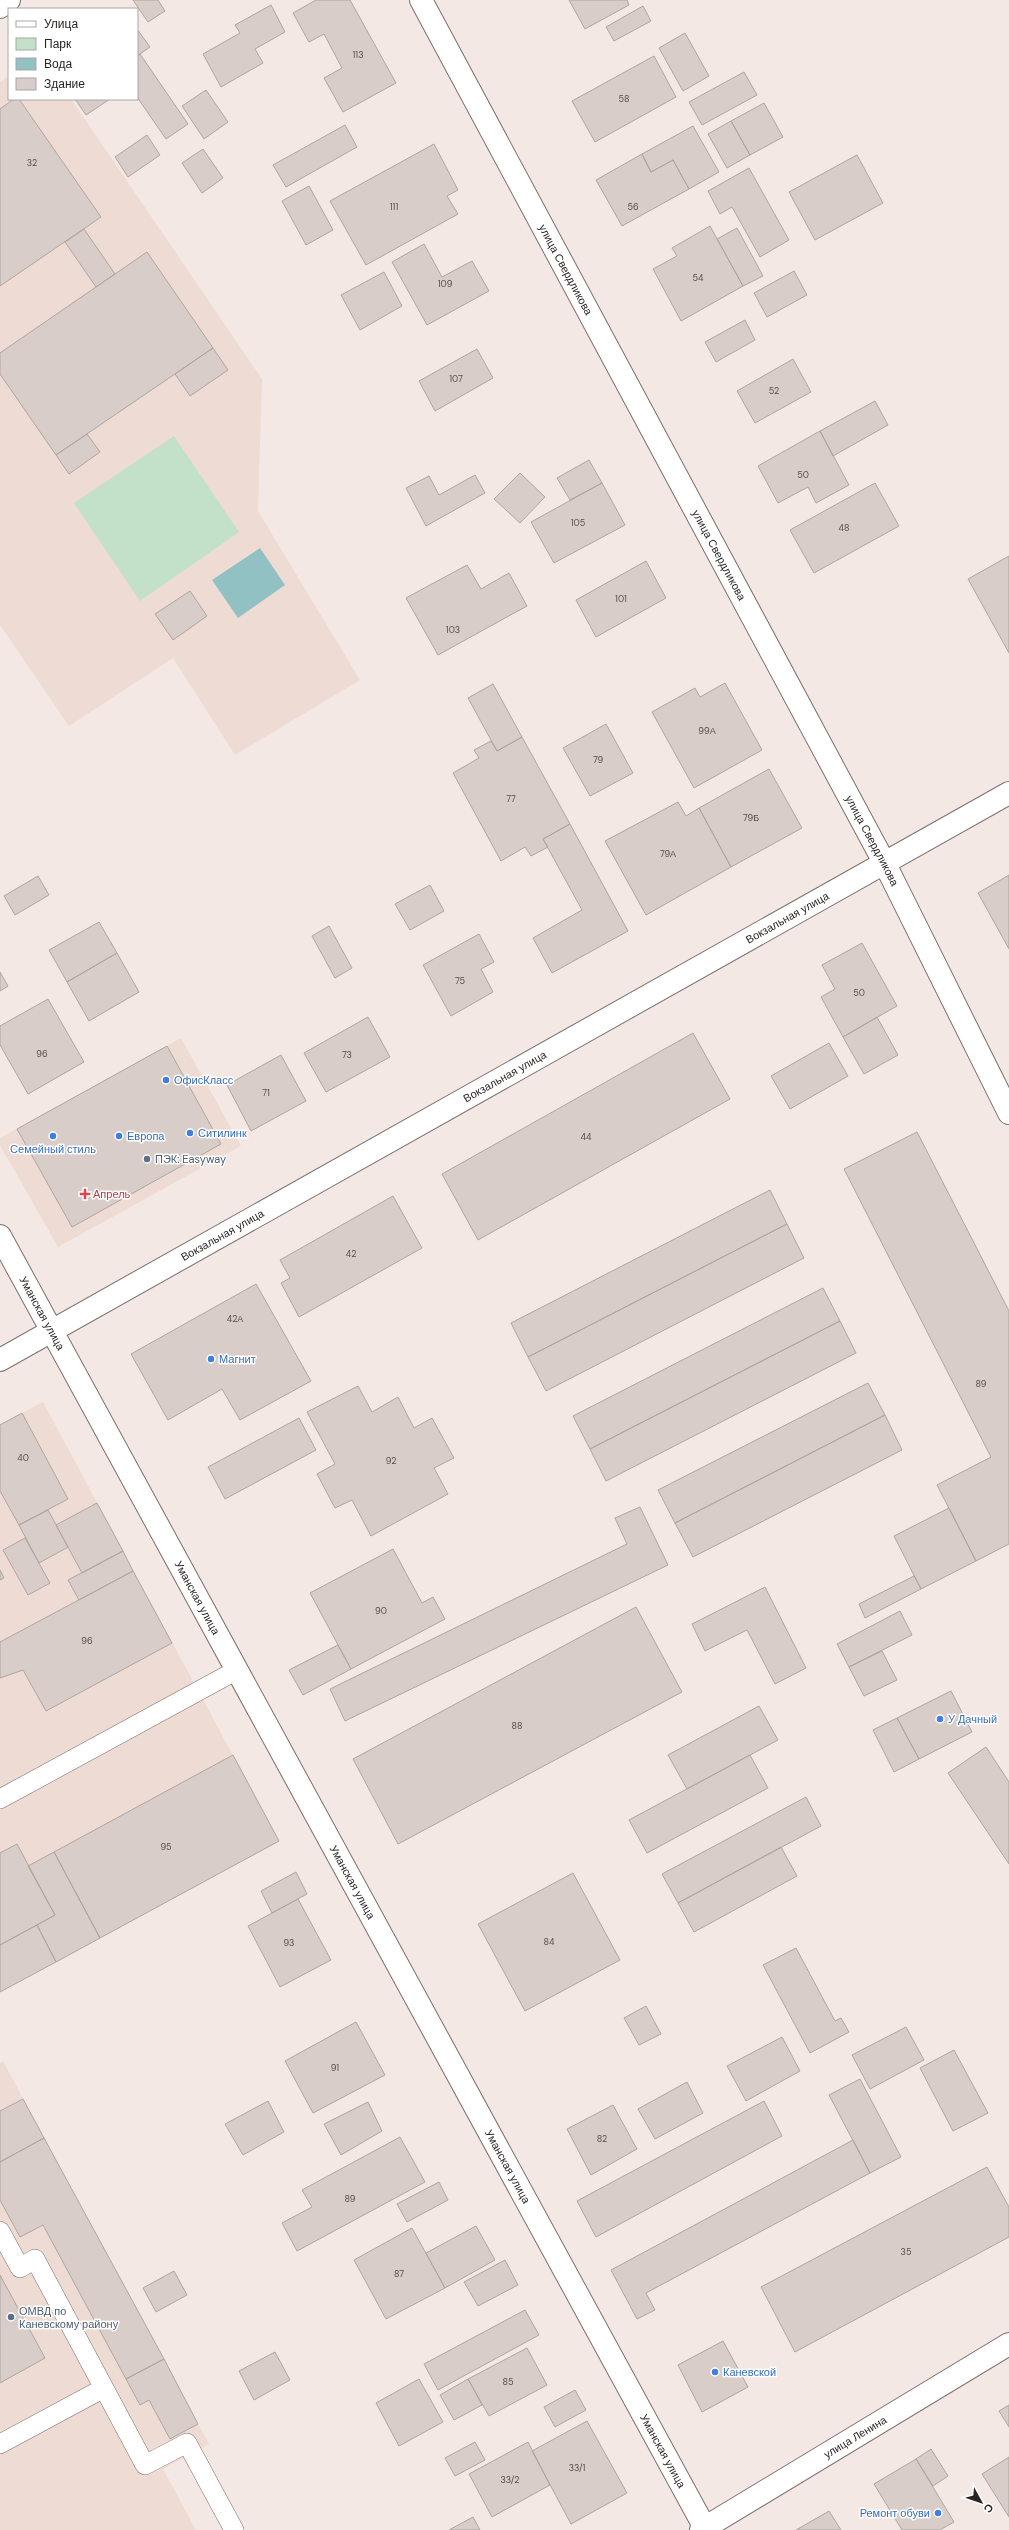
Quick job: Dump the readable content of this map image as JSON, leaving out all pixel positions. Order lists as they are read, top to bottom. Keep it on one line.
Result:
{"streets":{"street":["улица Свердликова","Вокзальная улица","Уманская улица","улица Ленина"]},"crossings":[["улица Свердликова","Вокзальная улица"],["Вокзальная улица","Уманская улица"],["Уманская улица","улица Ленина"]],"places":{"other":["ОфисКласс","Ситилинк","Семейный стиль","Европа","ПЭК: Easyway","Магнит","У Дачный","ОМВД по Каневскому району","Каневской","Ремонт обуви"],"health":["Апрель"]},"house_numbers":["113","58","32","111","56","54","109","107","52","50","105","48","101","103","99А","79","77","79Б","79А","75","50","96","73","71","44","42","42А","89","40","92","90","96","88","95","84","93","91","82","89","35","87","85","33/1","33/2"],"legend":["Улица","Парк","Вода","Здание"],"north":"bottom right"}
